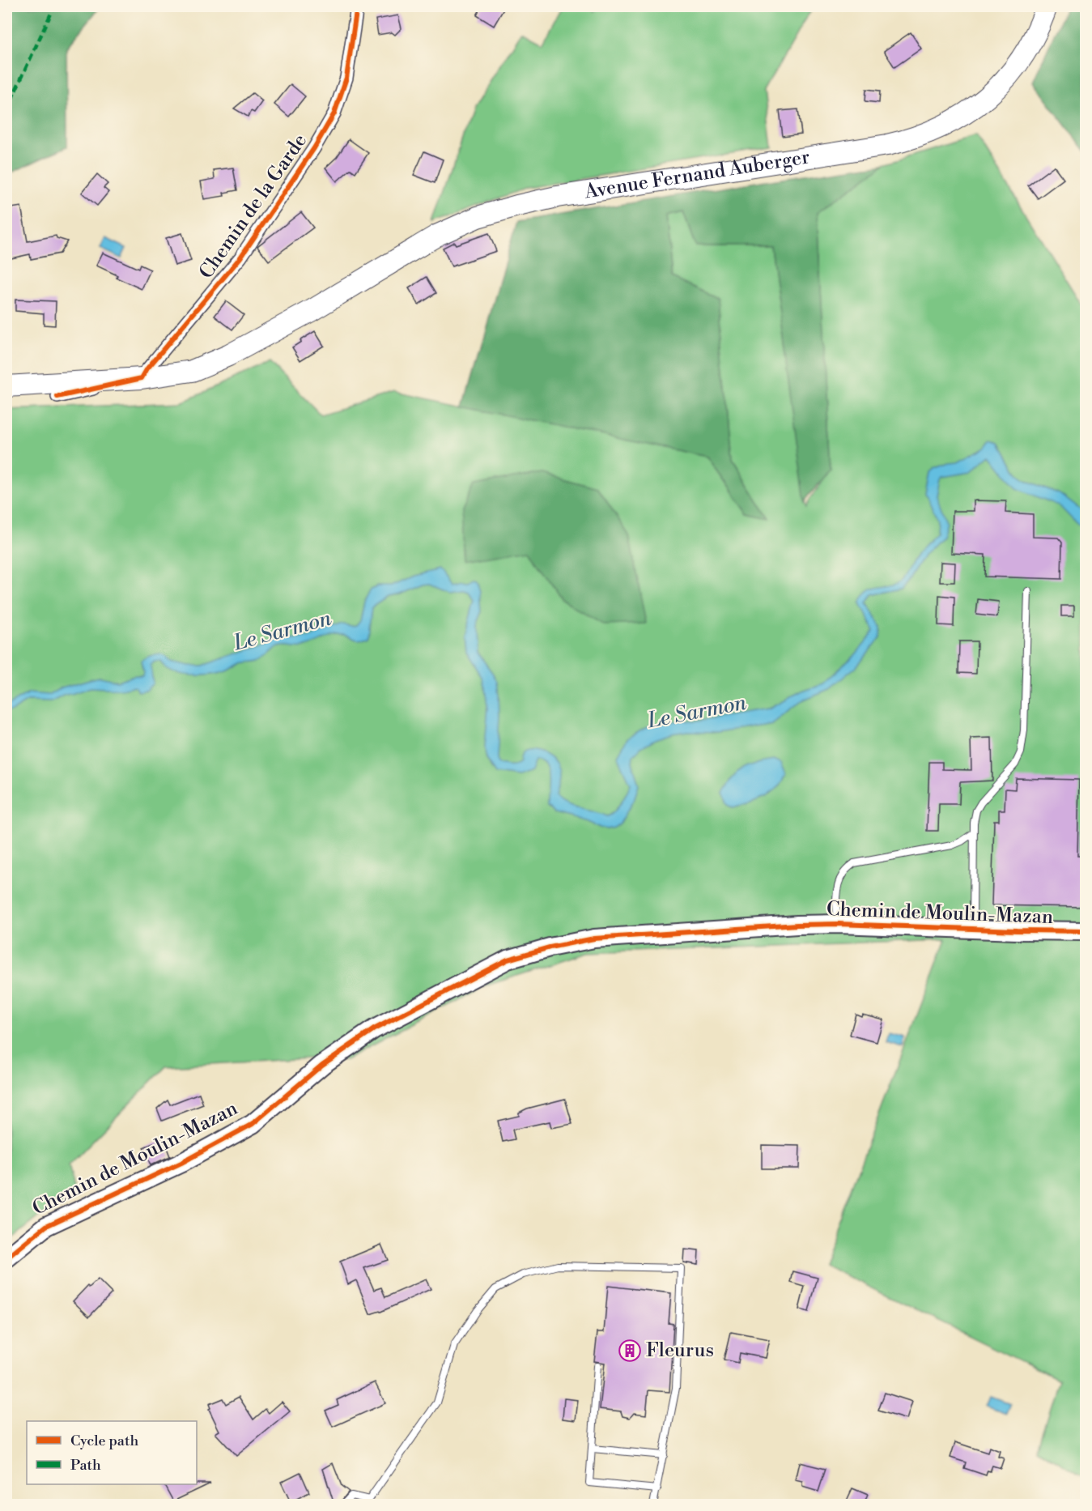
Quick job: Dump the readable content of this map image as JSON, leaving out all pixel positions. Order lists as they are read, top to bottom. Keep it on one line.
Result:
{"streets":{"main road":["Avenue Fernand Auberger"],"street":["Chemin de la Garde","Chemin de Moulin-Mazan"]},"crossings":[["Avenue Fernand Auberger","Chemin de la Garde"]],"water":["Le Sarmon"],"places":{"building":["Fleurus"]},"legend":["Cycle path","Path"]}
